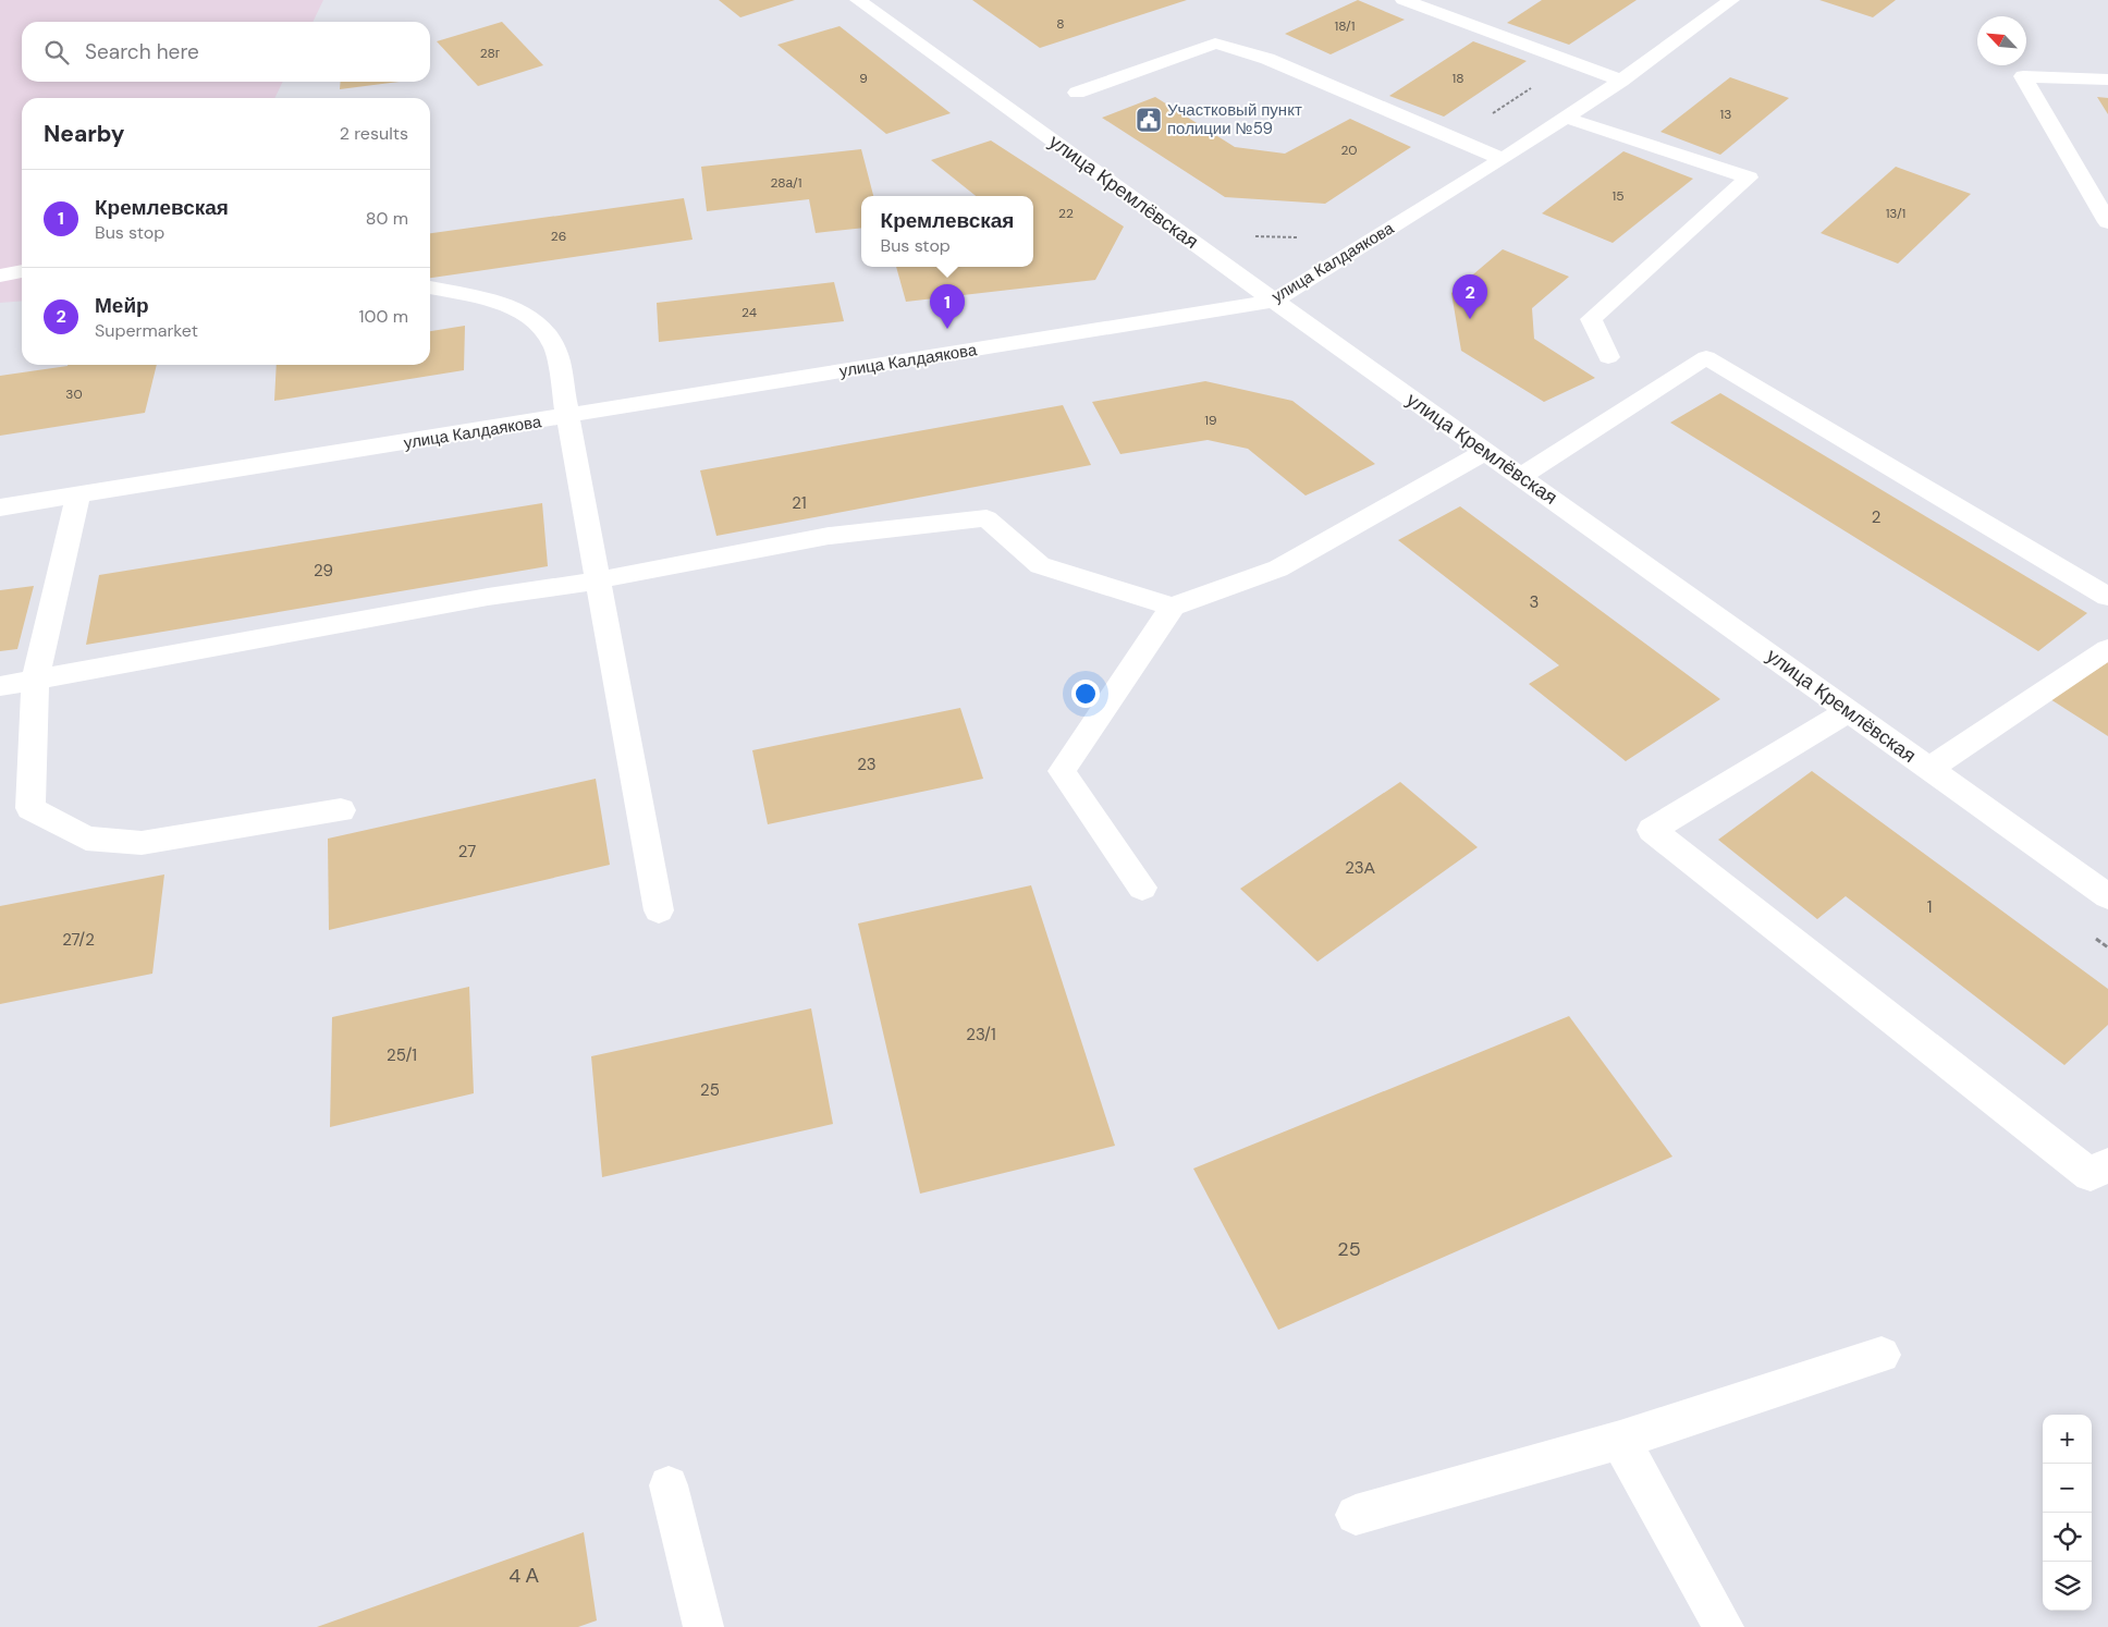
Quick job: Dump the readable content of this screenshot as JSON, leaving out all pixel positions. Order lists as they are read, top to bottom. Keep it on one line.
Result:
{"streets":{"street":["улица Кремлёвская","улица Калдаякова"]},"crossings":[["улица Кремлёвская","улица Калдаякова"]],"places":{"public building":["Участковый пункт полиции №59"]},"house_numbers":["8","18/1","28г","9","18","13","20","28а/1","15","22","13/1","26","24","30","19","21","2","29","3","23","27","23А","1","27/2","23/1","25/1","25","25","4 А"],"north":"top left","page":{"search":"Search here","heading":["Nearby","2 results"],"list":[{"mark":"1","name":"Кремлевская","note":"Bus stop","value":"80 m"},{"mark":"2","name":"Мейр","note":"Supermarket","value":"100 m"}],"popup":["Кремлевская","Bus stop"],"pins":["2","1"],"map_buttons":["+","−"]}}
